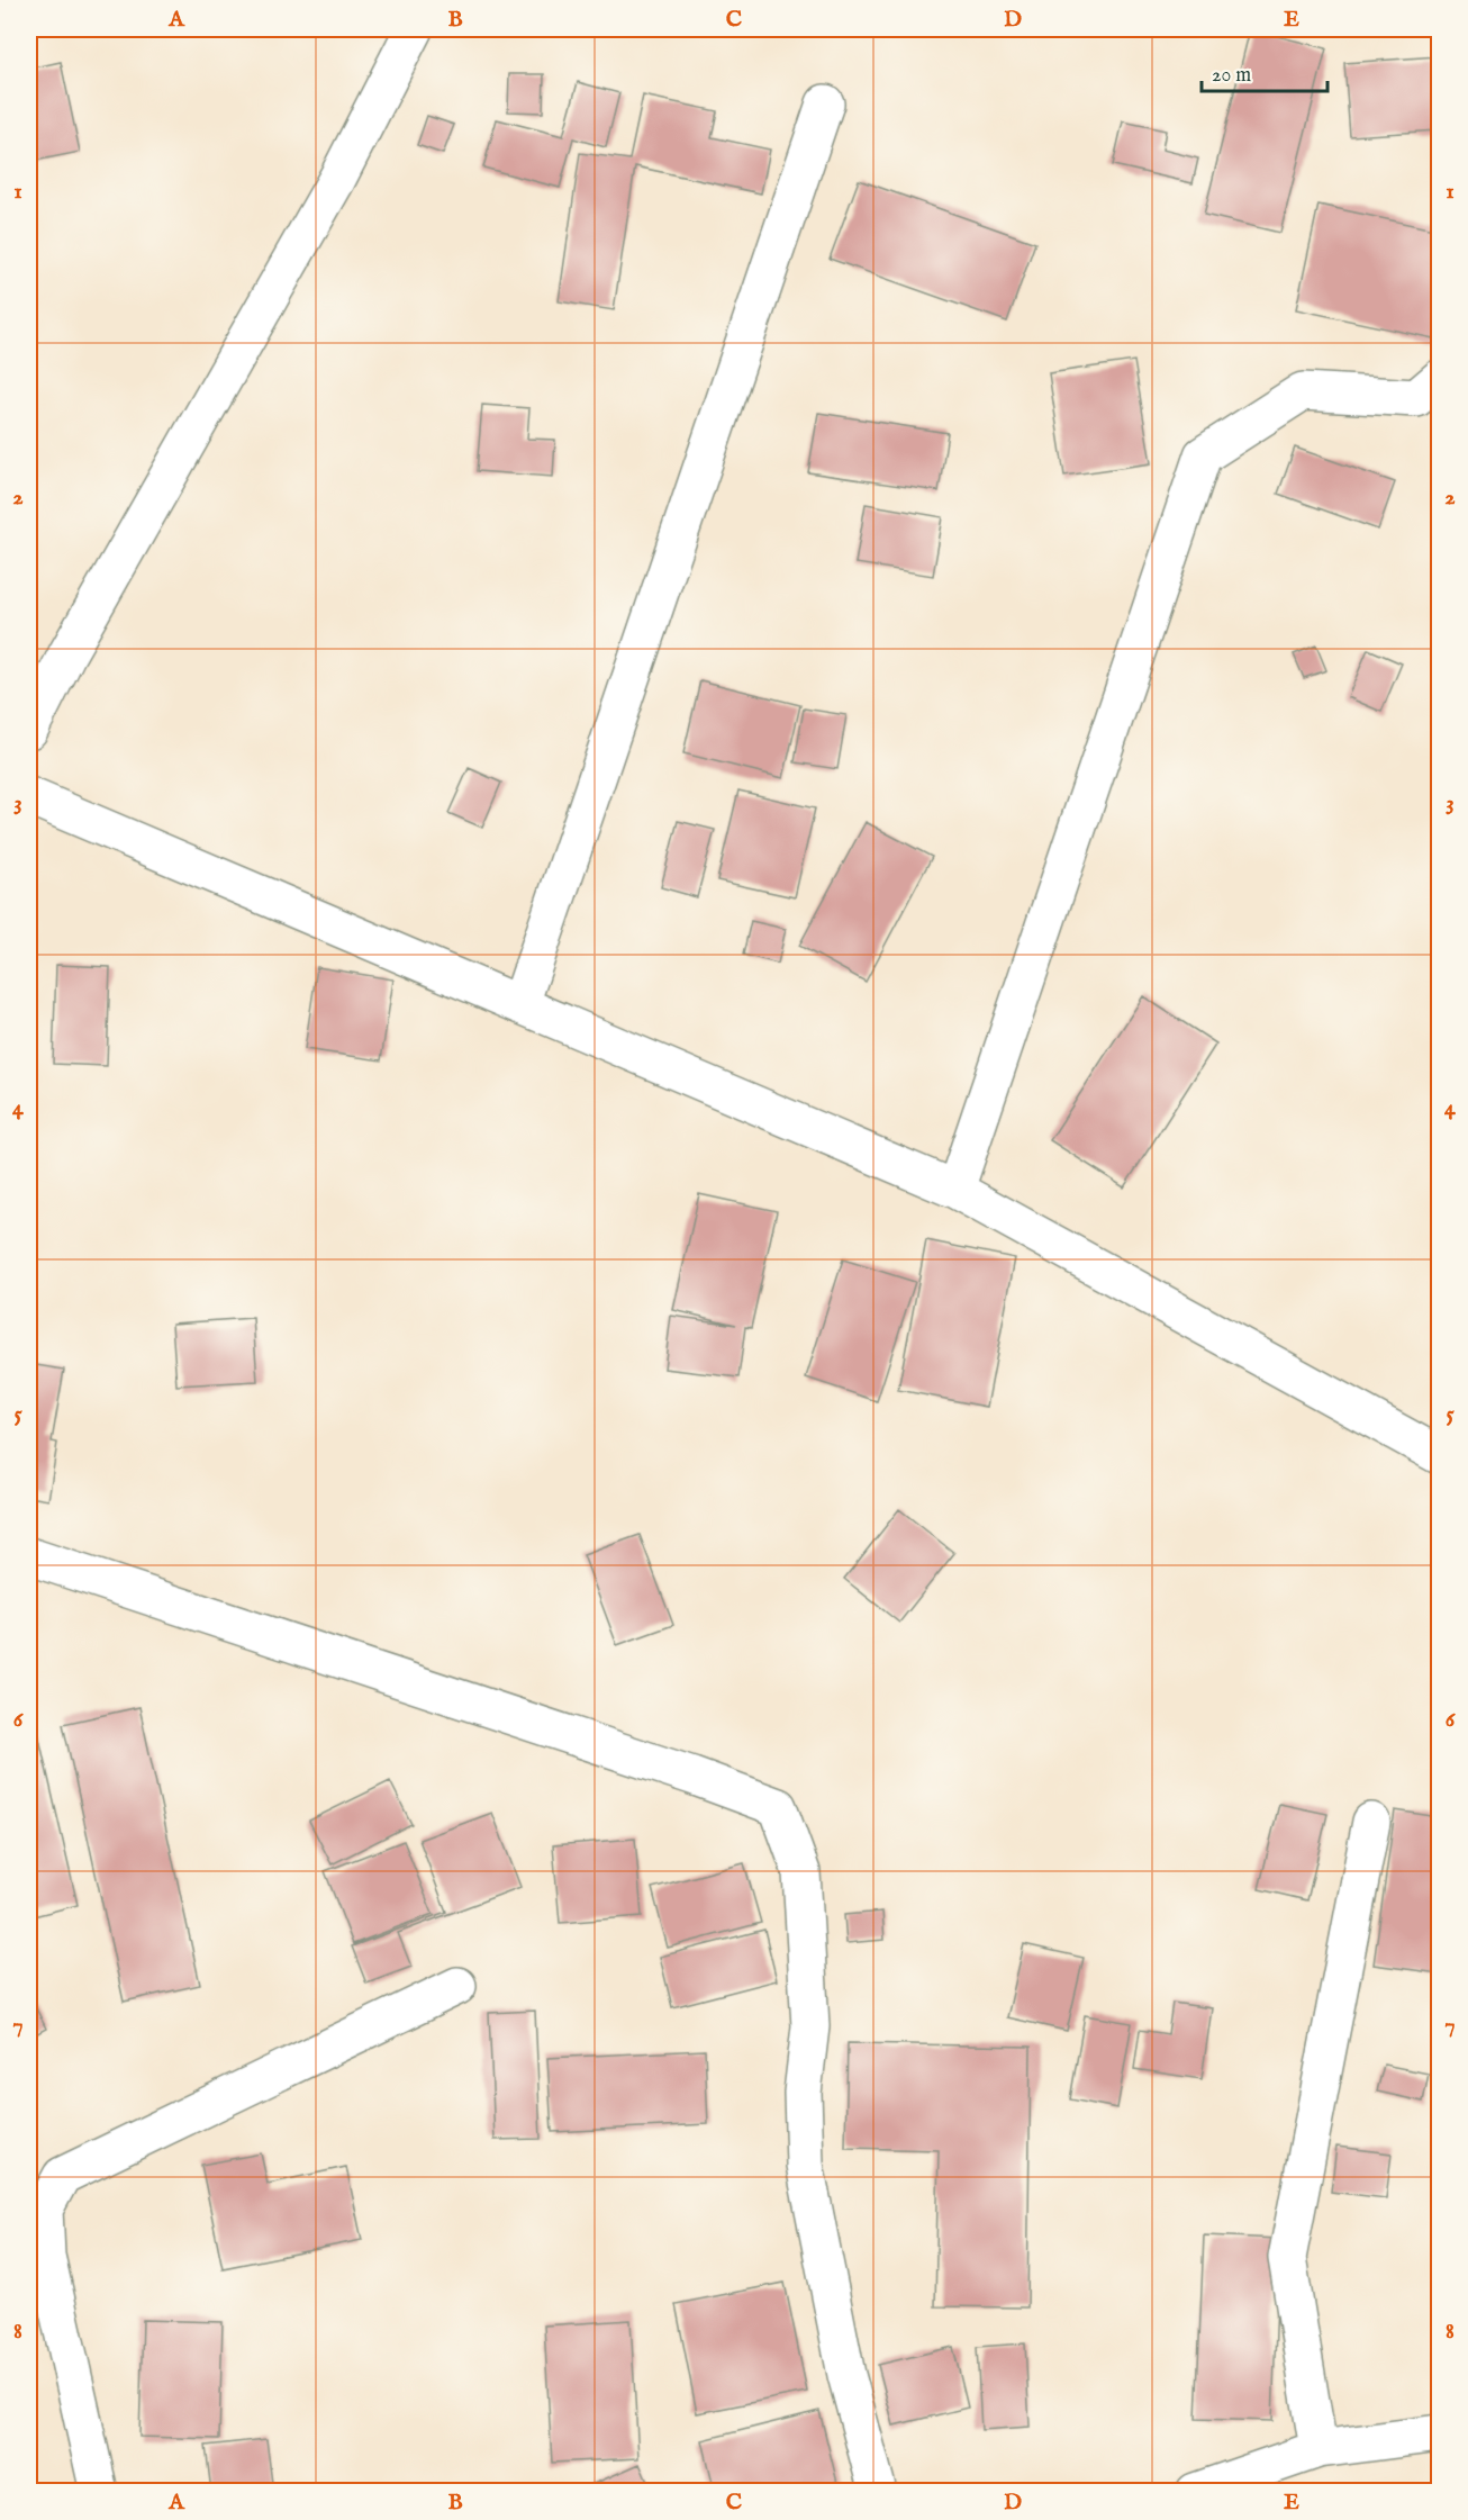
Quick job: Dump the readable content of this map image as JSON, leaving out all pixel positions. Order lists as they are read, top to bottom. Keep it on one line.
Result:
{"scale_bar":"20 m","grid":{"columns":["A","B","C","D","E"],"rows":["1","2","3","4","5","6","7","8"]}}
